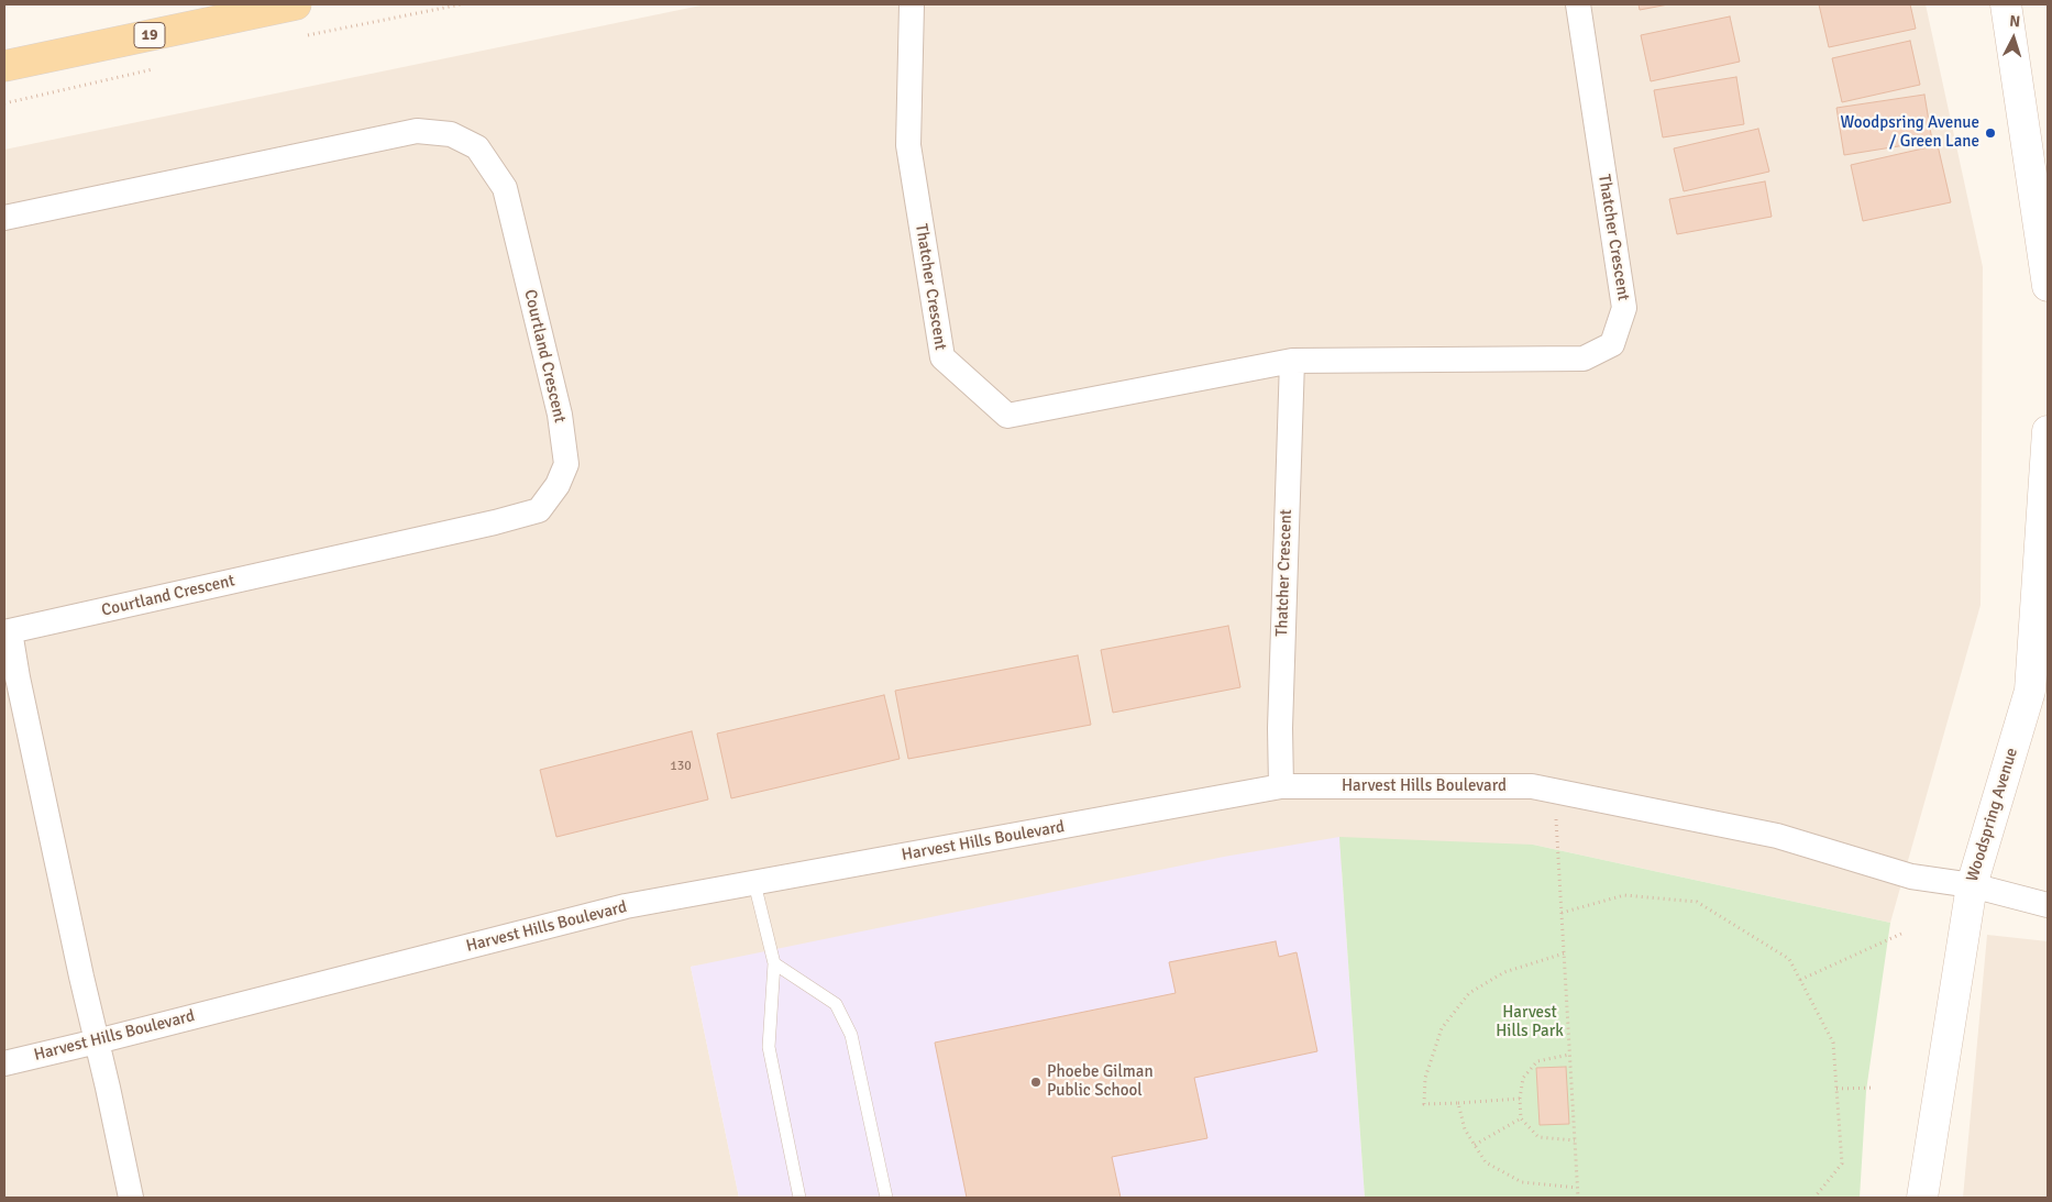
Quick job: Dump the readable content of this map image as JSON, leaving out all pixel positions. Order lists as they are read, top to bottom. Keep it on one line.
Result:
{"streets":{"main road":["19"],"street":["Thatcher Crescent","Courtland Crescent","Harvest Hills Boulevard","Woodspring Avenue"]},"crossings":[["Thatcher Crescent","Harvest Hills Boulevard"],["Courtland Crescent","Harvest Hills Boulevard"],["Harvest Hills Boulevard","Woodspring Avenue"]],"parks":["Harvest Hills Park"],"places":["Woodpsring Avenue / Green Lane","Phoebe Gilman Public School"],"house_numbers":["130"],"north":"top"}
